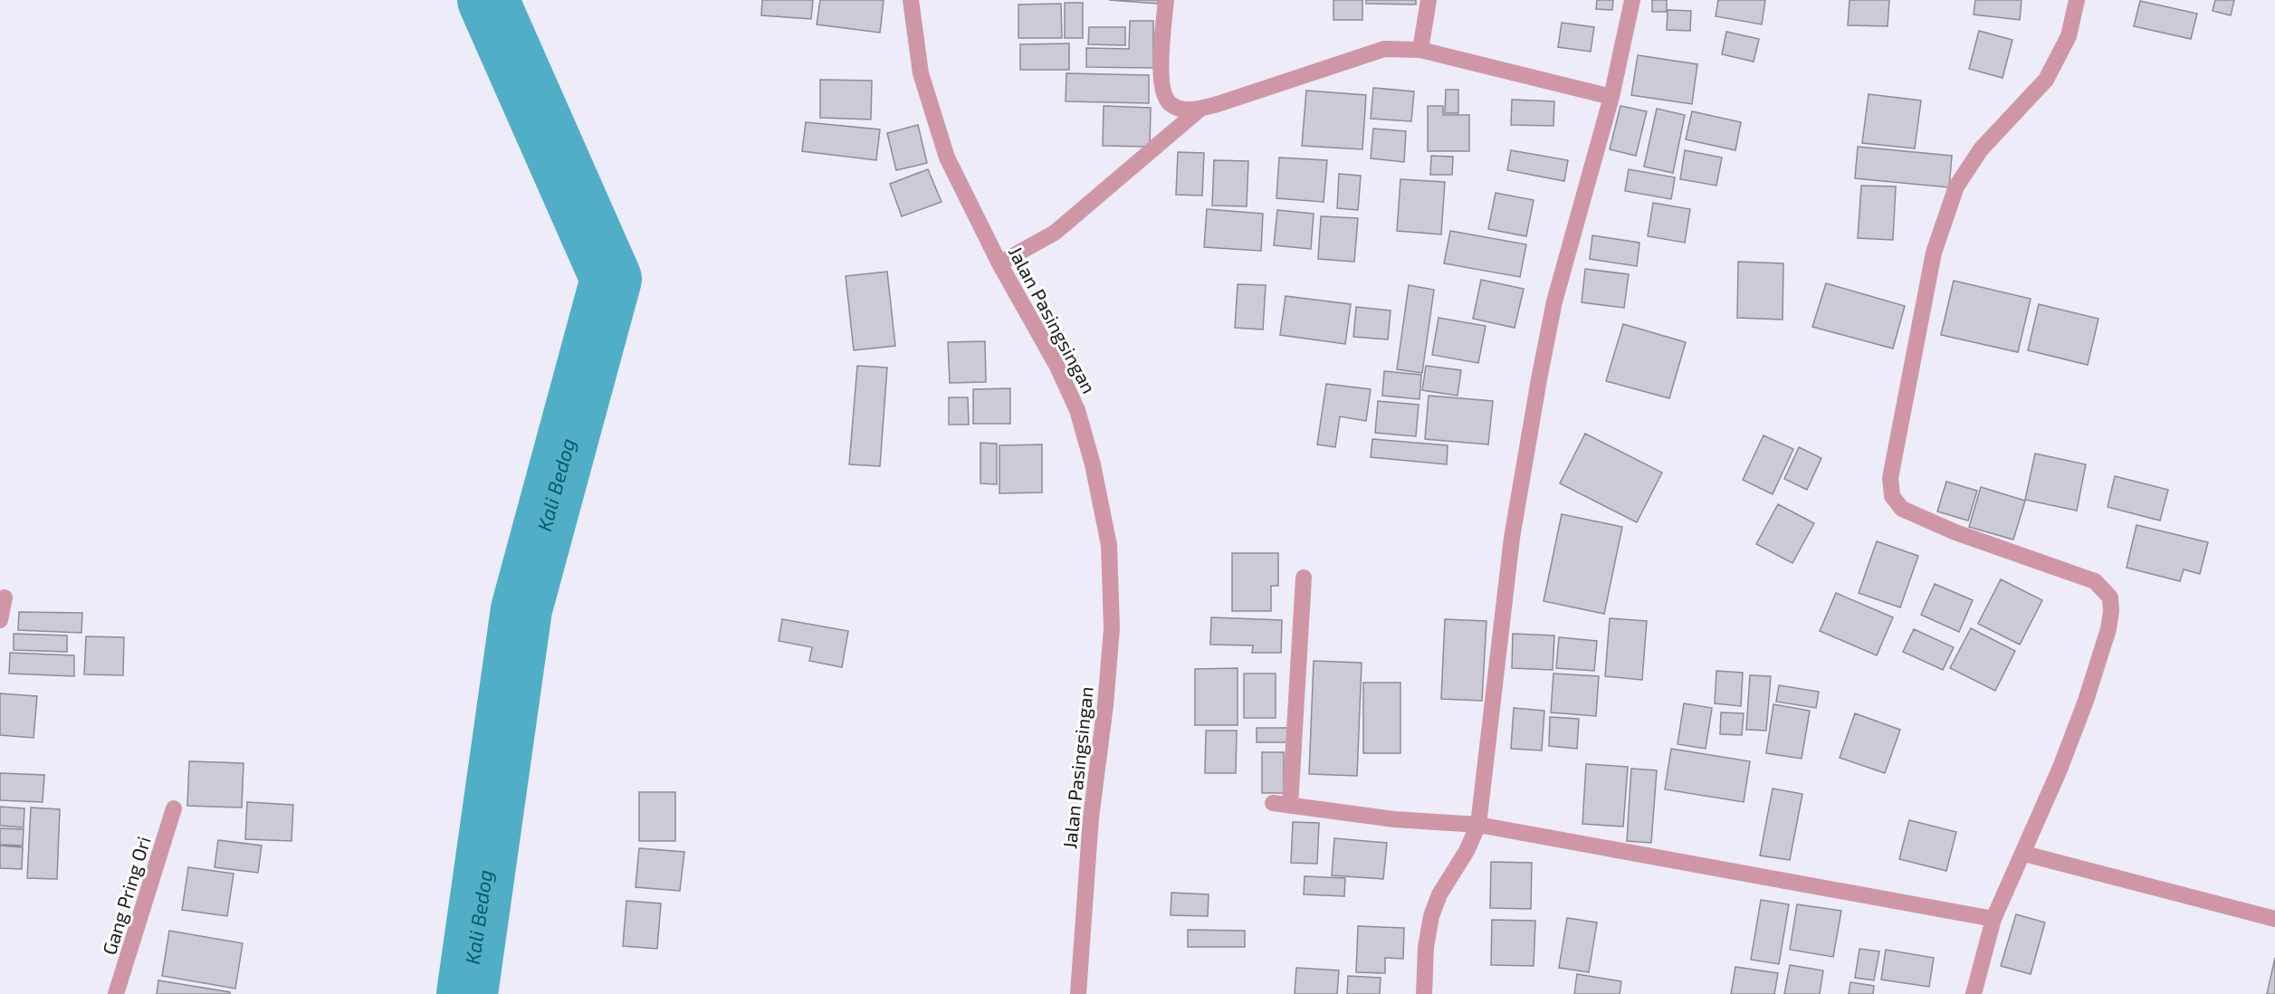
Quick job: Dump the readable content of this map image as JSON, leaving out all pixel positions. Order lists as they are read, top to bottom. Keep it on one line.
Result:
{"streets":{"street":["Jalan Pasingsingan","Gang Pring Ori"]},"water":["Kali Bedog"]}
